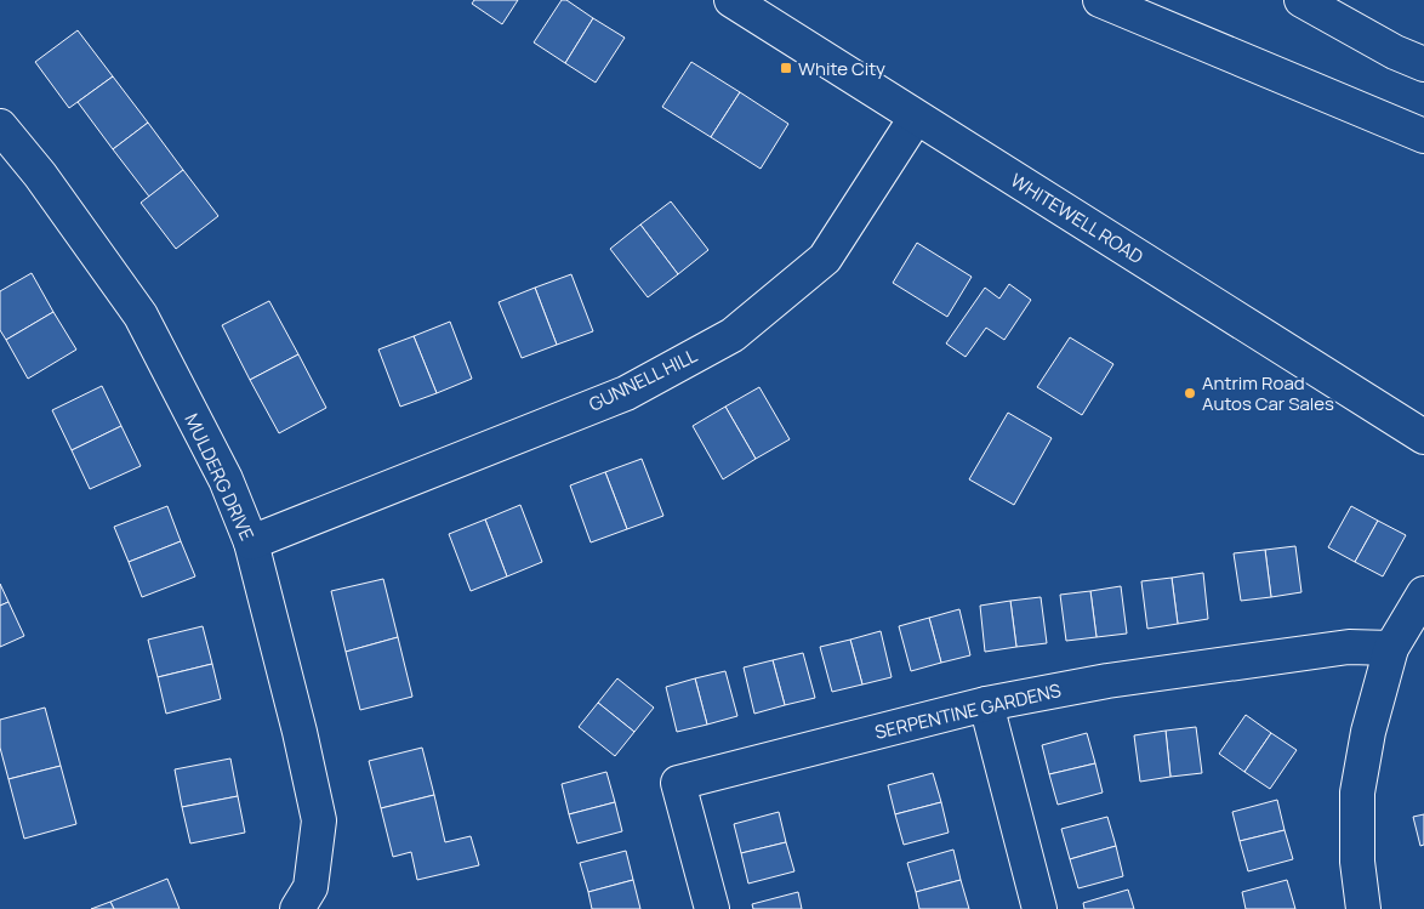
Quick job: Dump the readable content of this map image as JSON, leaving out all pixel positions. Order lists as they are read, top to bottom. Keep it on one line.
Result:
{"streets":{"main road":["WHITEWELL ROAD","GUNNELL HILL","MULDERG DRIVE","SERPENTINE GARDENS"]},"crossings":[["WHITEWELL ROAD","GUNNELL HILL"],["GUNNELL HILL","MULDERG DRIVE"]],"places":{"transit":["White City"],"other":["Antrim Road Autos Car Sales"]}}
